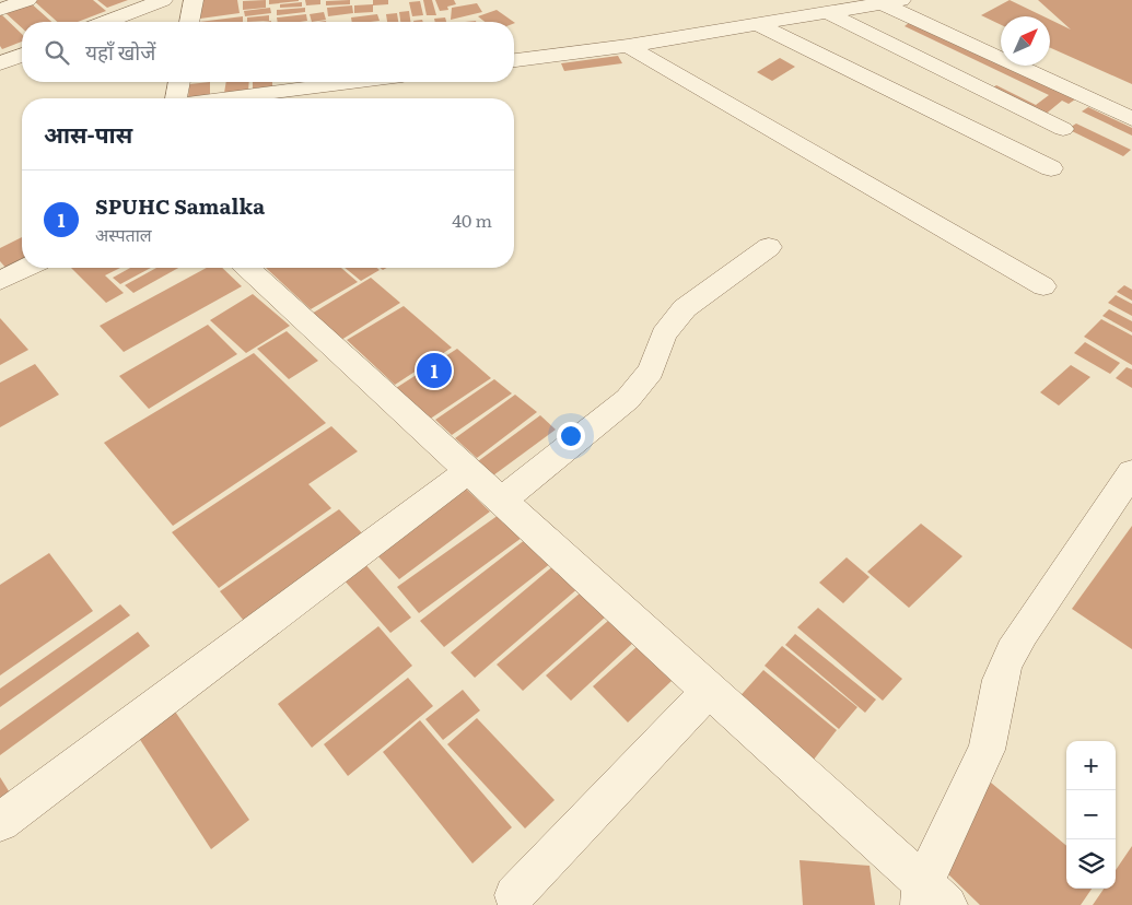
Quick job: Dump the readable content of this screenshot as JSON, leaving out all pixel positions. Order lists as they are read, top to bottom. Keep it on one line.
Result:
{"north":"top right","page":{"search":"यहाँ खोजें","heading":"आस-पास","list":[{"mark":"1","name":"SPUHC Samalka","note":"अस्पताल","value":"40 m"}],"pins":"1","map_buttons":["+","−"]}}
